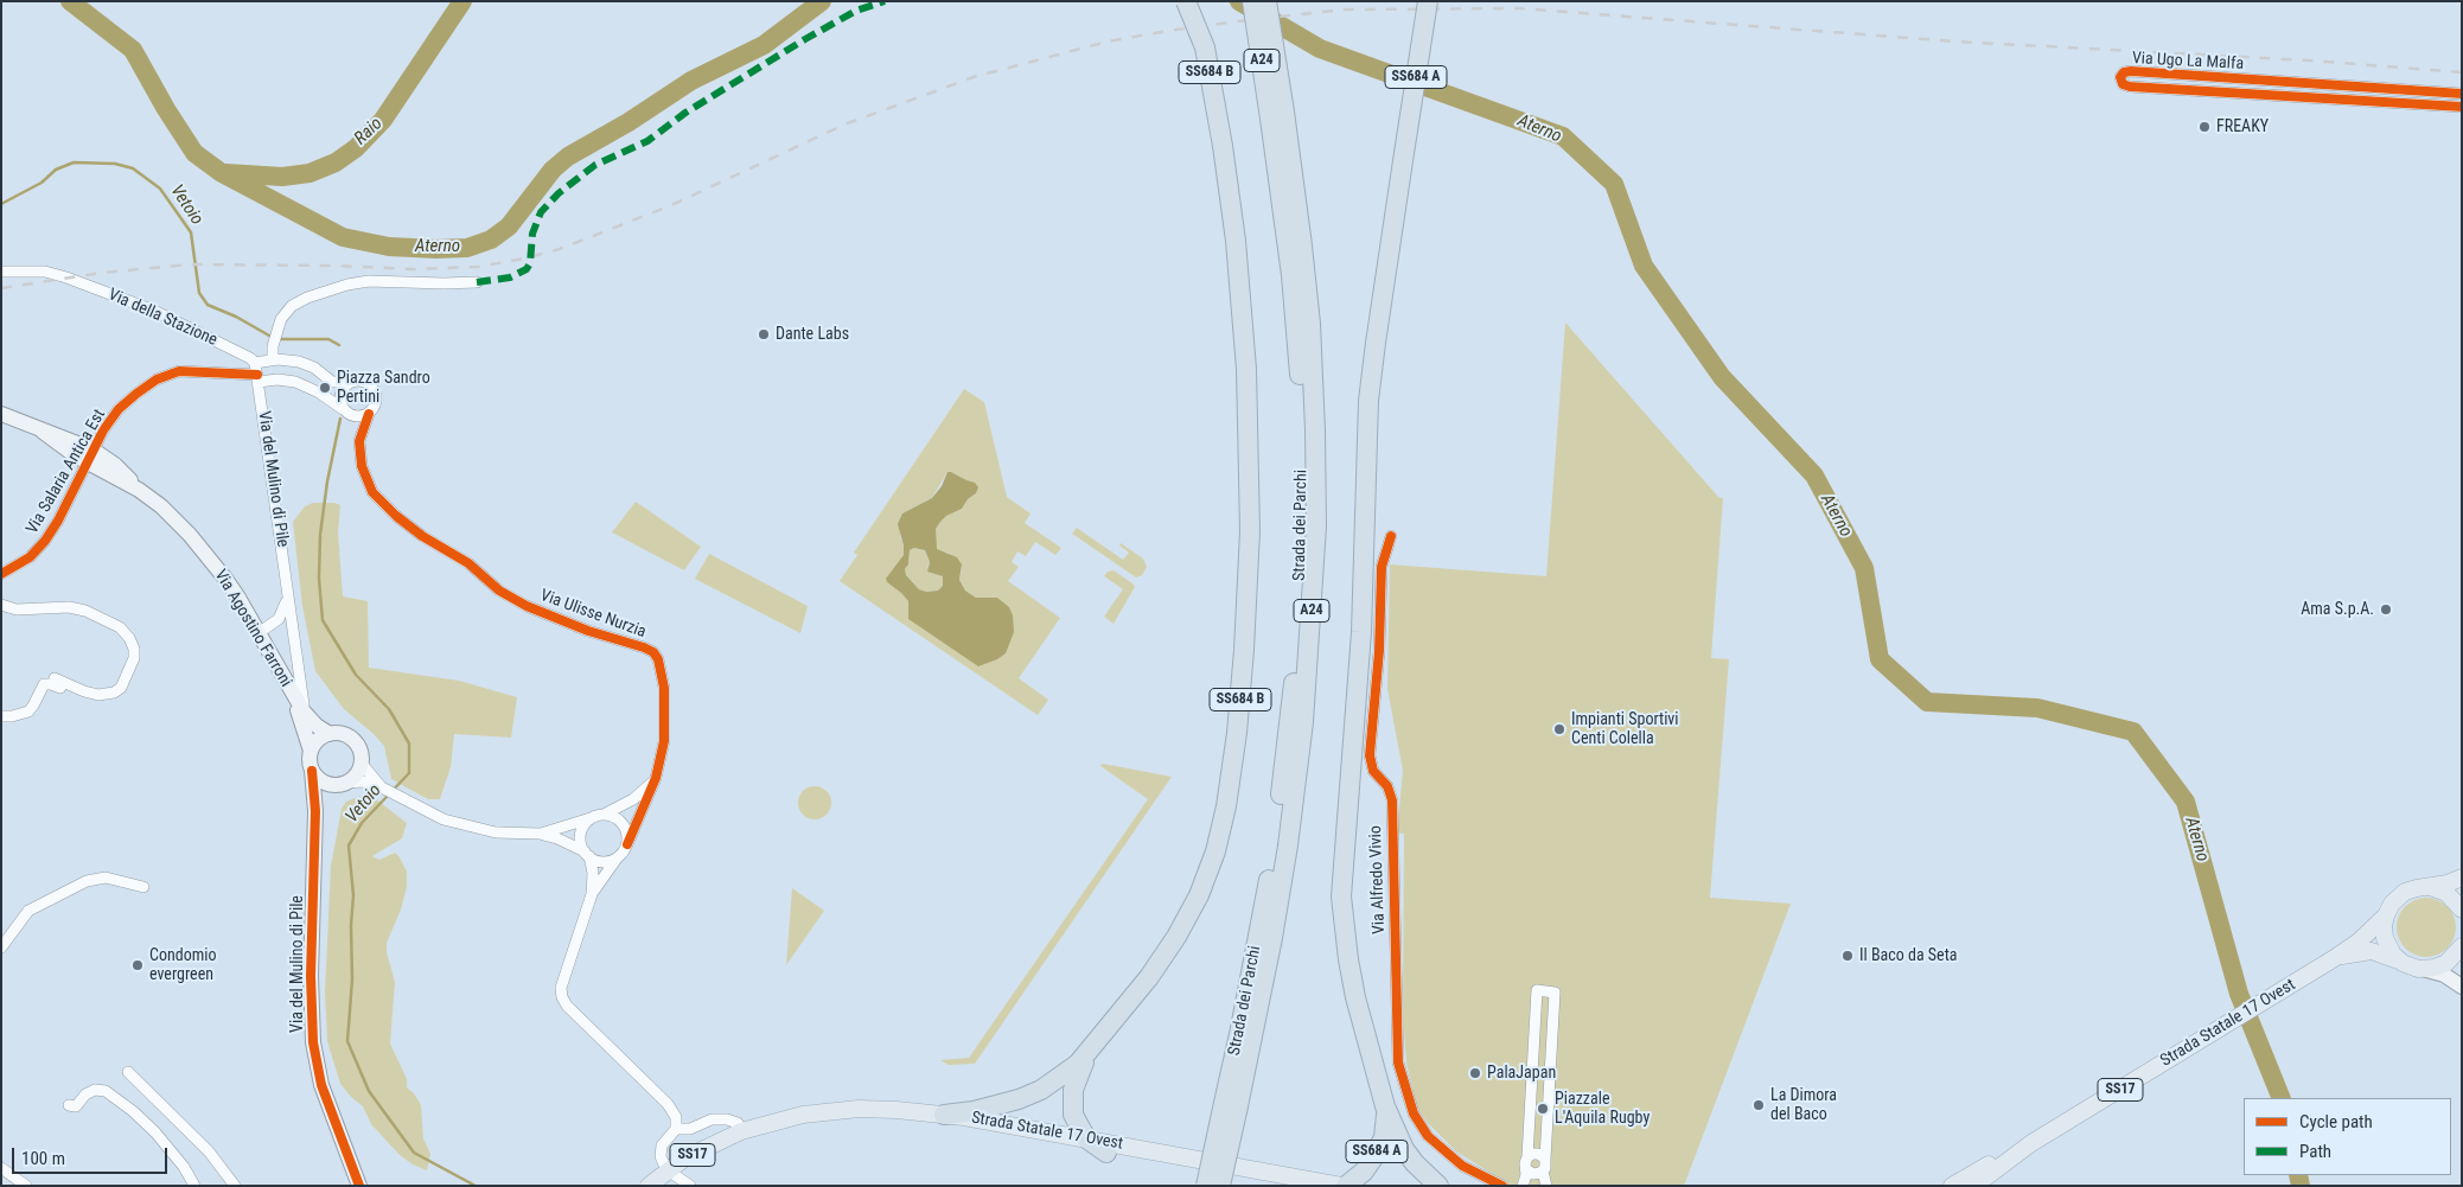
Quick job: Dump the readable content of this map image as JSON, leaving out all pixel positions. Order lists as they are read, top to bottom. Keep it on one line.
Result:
{"streets":{"highway":["A24","SS684 B","SS684 A","Strada dei Parchi"],"main road":["Strada Statale 17 Ovest","SS17"],"street":["Via Ugo La Malfa","Via della Stazione","Via Salaria Antica Est","Via del Mulino di Pile","Via Ulisse Nurzia","Via Agostino Farroni","Via Alfredo Vivio"]},"crossings":[["SS684 B","Strada Statale 17 Ovest"],["SS684 A","Strada Statale 17 Ovest"],["Via della Stazione","Via Salaria Antica Est"],["Via della Stazione","Via del Mulino di Pile"],["Via Salaria Antica Est","Via del Mulino di Pile"],["Via Salaria Antica Est","Via Agostino Farroni"],["Via del Mulino di Pile","Via Agostino Farroni"],["Strada Statale 17 Ovest","SS17"]],"water":["Aterno","Raio","Vetoio"],"places":["FREAKY","Dante Labs","Piazza Sandro Pertini","Ama S.p.A.","Impianti Sportivi Centi Colella","Il Baco da Seta","Condomio evergreen","PalaJapan","La Dimora del Baco","Piazzale L'Aquila Rugby"],"legend":["Cycle path","Path"],"scale_bar":"100 m"}
